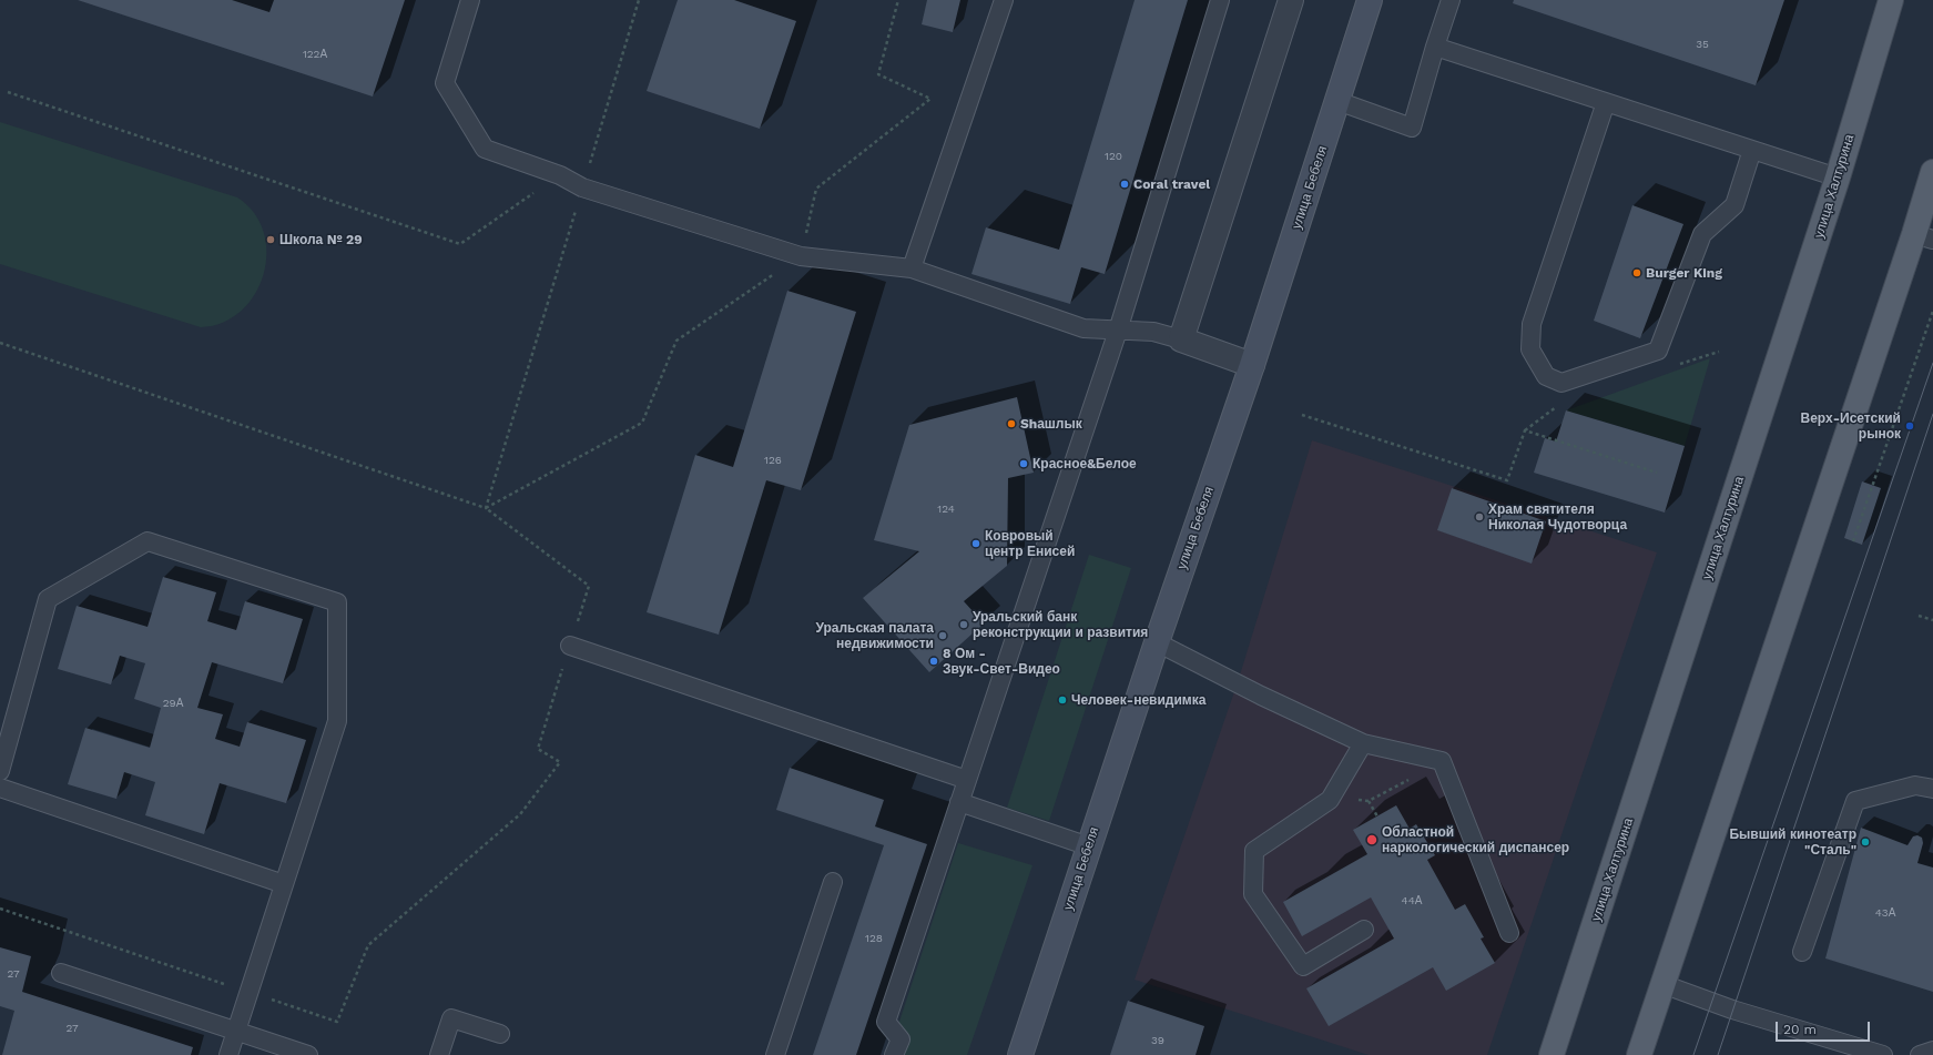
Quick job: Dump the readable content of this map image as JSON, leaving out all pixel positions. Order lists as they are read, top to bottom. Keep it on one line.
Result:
{"streets":{"main road":["улица Халтурина","улица Бебеля"]},"places":["Coral travel","Школа № 29","Burger King","Shашлык","Верх-Исетский рынок","Красное&Белое","Храм святителя Николая Чудотворца","Ковровый центр Енисей","Уральский банк реконструкции и развития","Уральская палата недвижимости","8 Ом - Звук-Свет-Видео","Человек-невидимка","Областной наркологический диспансер","Бывший кинотеатр \"Сталь\""],"house_numbers":["35","122А","120","126","124","29А","44А","43А","128","27","27","39"],"scale_bar":"20 m"}
